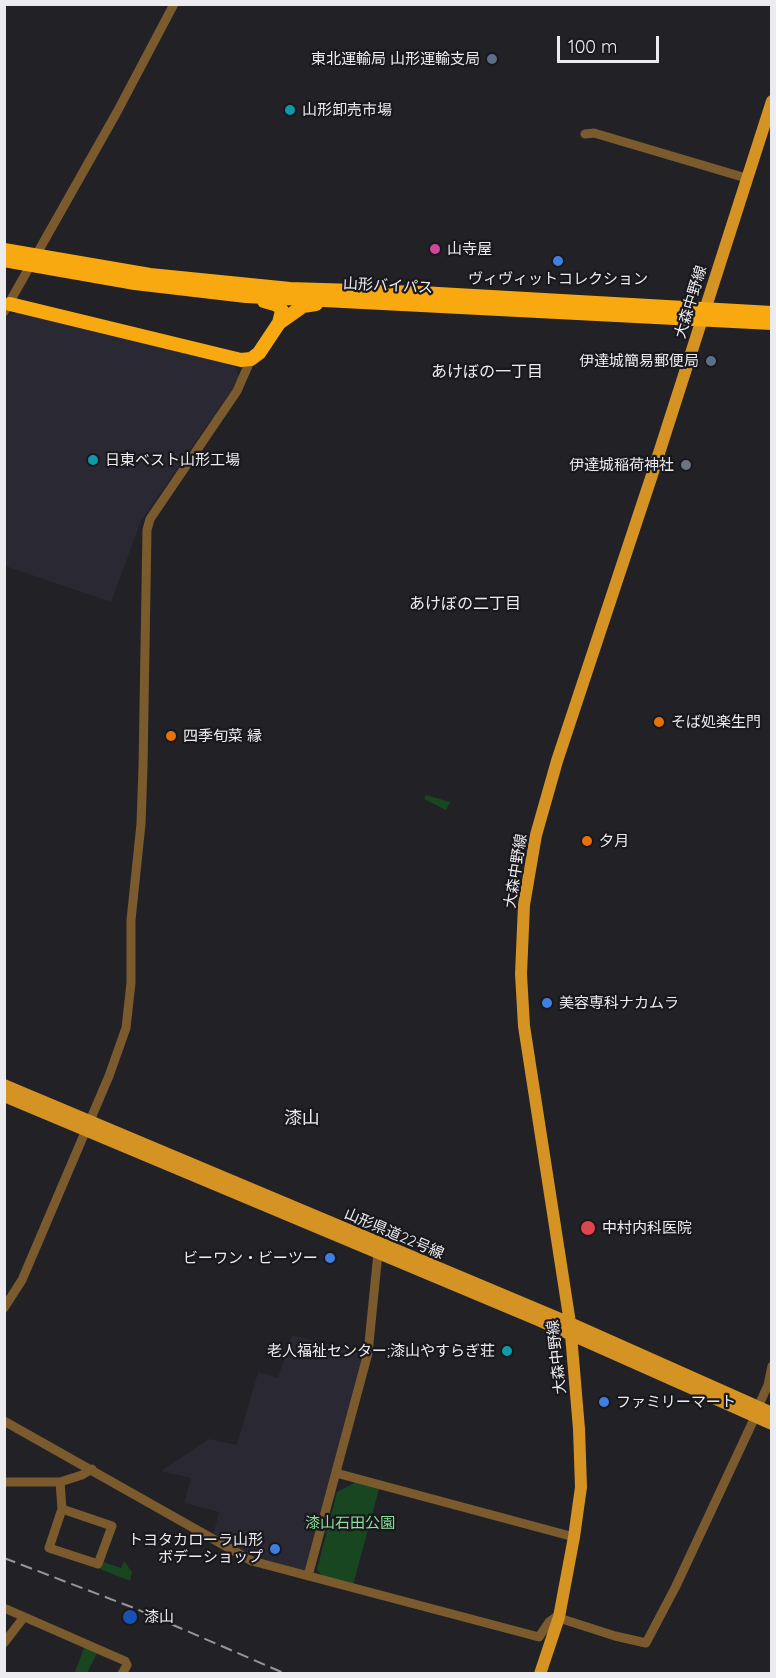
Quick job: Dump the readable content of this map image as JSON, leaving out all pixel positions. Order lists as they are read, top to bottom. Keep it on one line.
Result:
{"streets":{"highway":["山形バイパス"],"main road":["大森中野線","山形県道22号線"]},"crossings":[["山形バイパス","大森中野線"],["大森中野線","山形県道22号線"]],"districts":["あけぼの一丁目","あけぼの二丁目","漆山"],"parks":["漆山石田公園"],"places":["東北運輸局 山形運輸支局","山形卸売市場","山寺屋","ヴィヴィットコレクション","伊達城簡易郵便局","日東ベスト山形工場","伊達城稲荷神社","そば処楽生門","四季旬菜 縁","夕月","美容専科ナカムラ","中村内科医院","ビーワン・ビーツー","老人福祉センター;漆山やすらぎ荘","ファミリーマート","トヨタカローラ山形 ボデーショップ","漆山"],"scale_bar":"100 m"}
